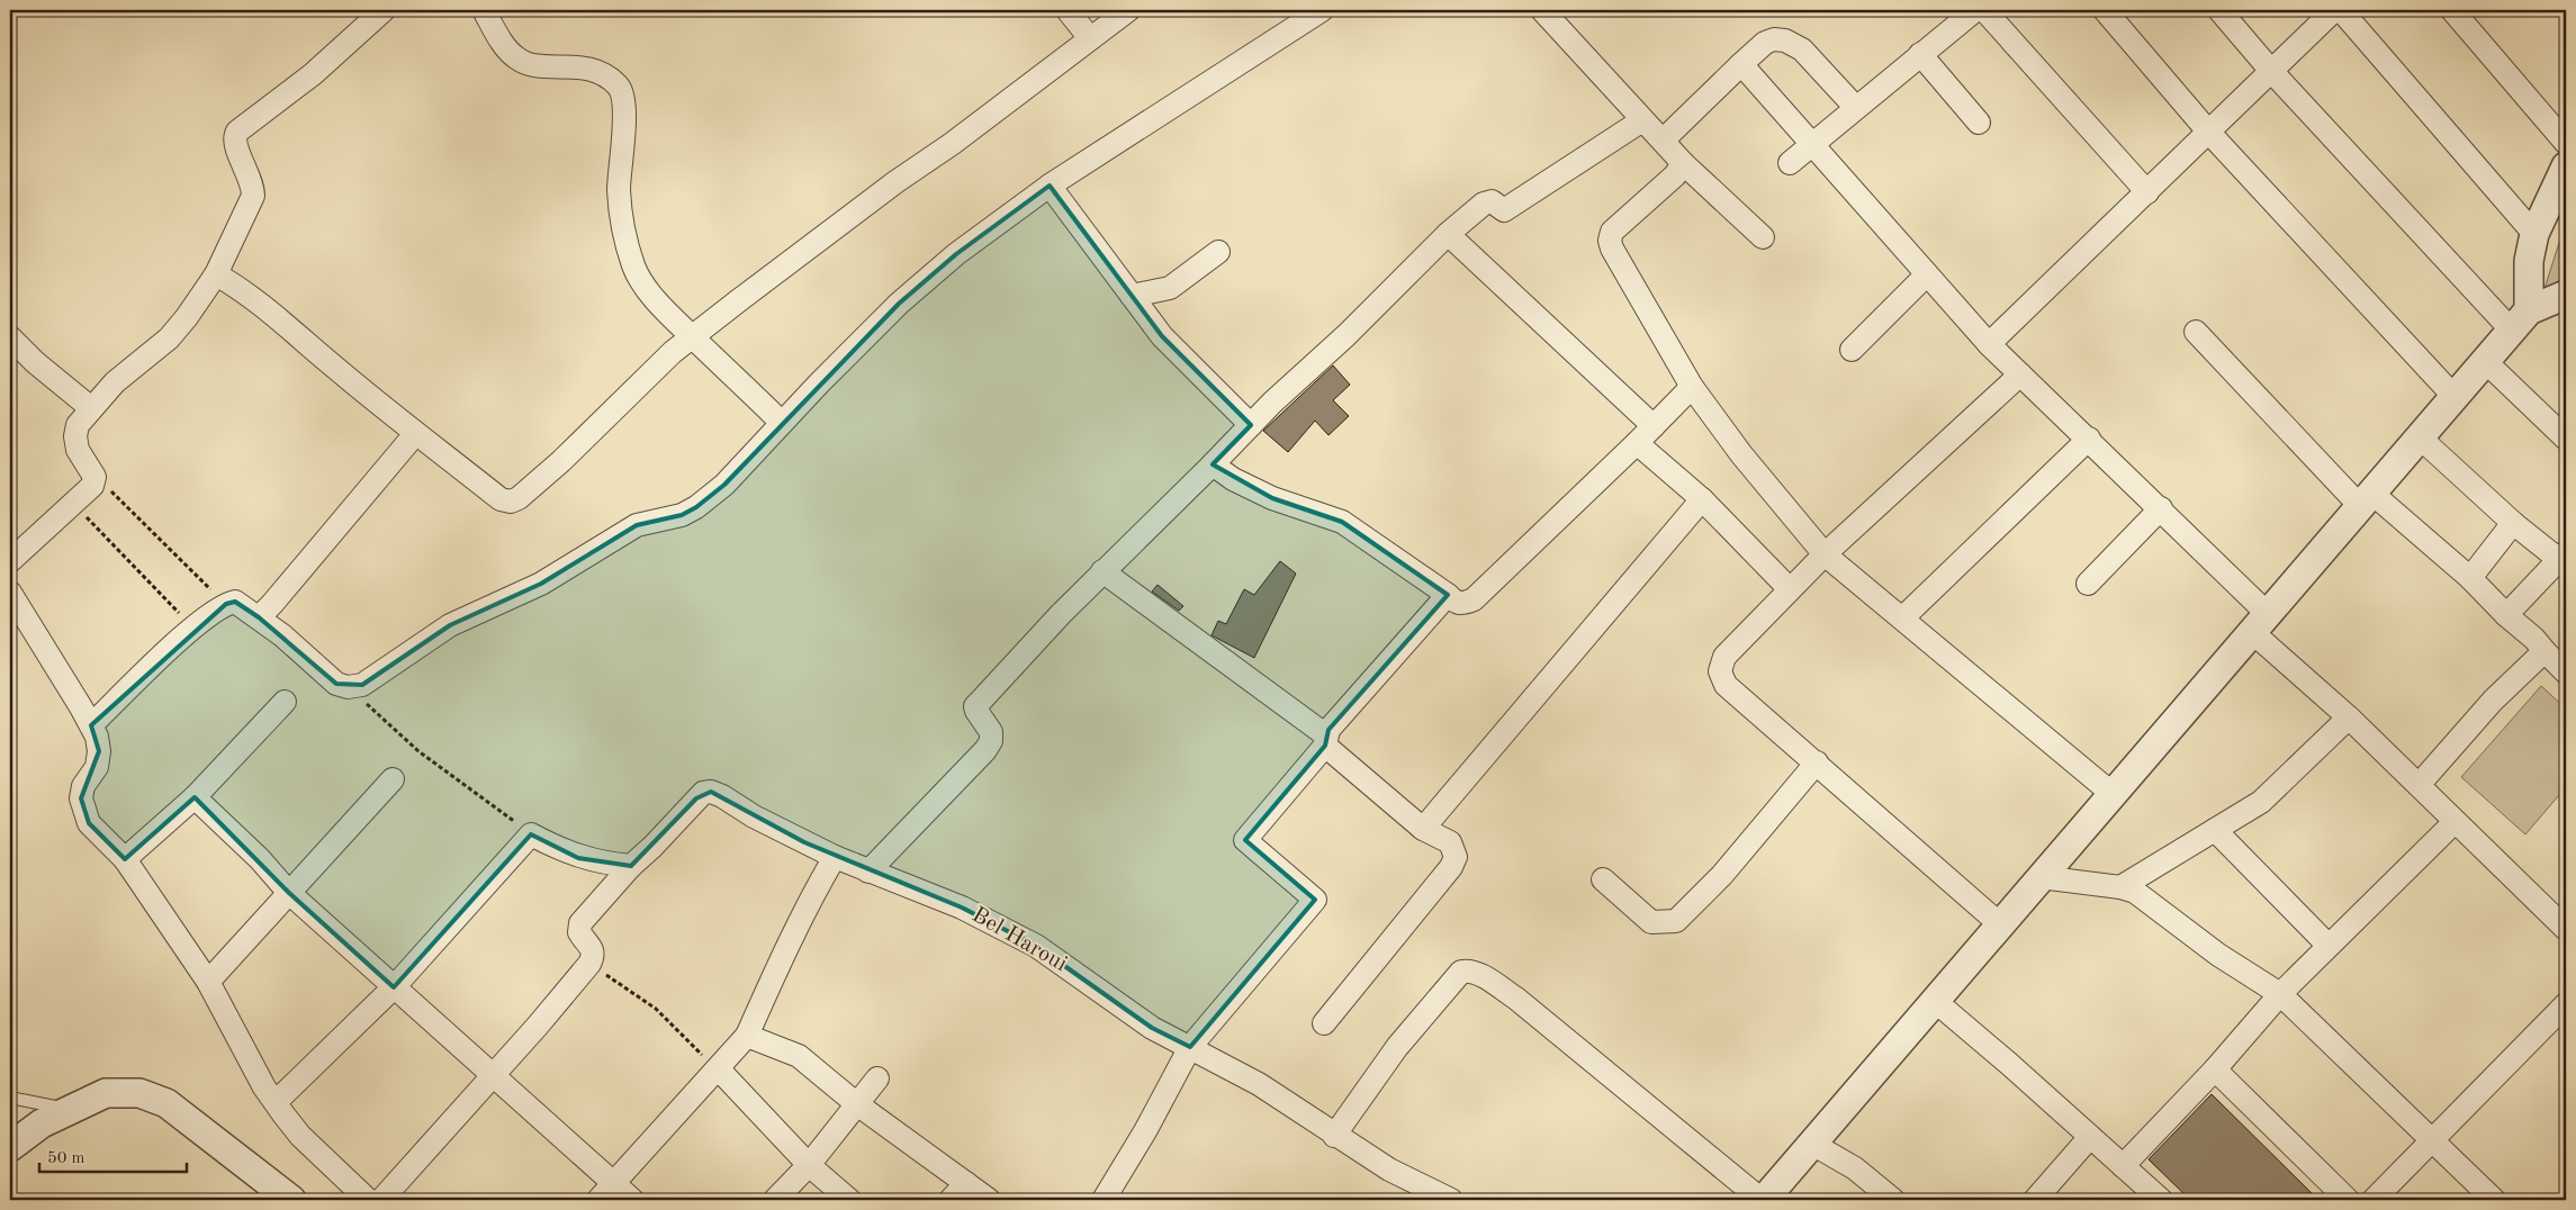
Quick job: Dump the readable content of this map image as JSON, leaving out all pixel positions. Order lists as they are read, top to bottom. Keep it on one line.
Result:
{"streets":{"street":["Bel Haroui"]},"scale_bar":"50 m"}
